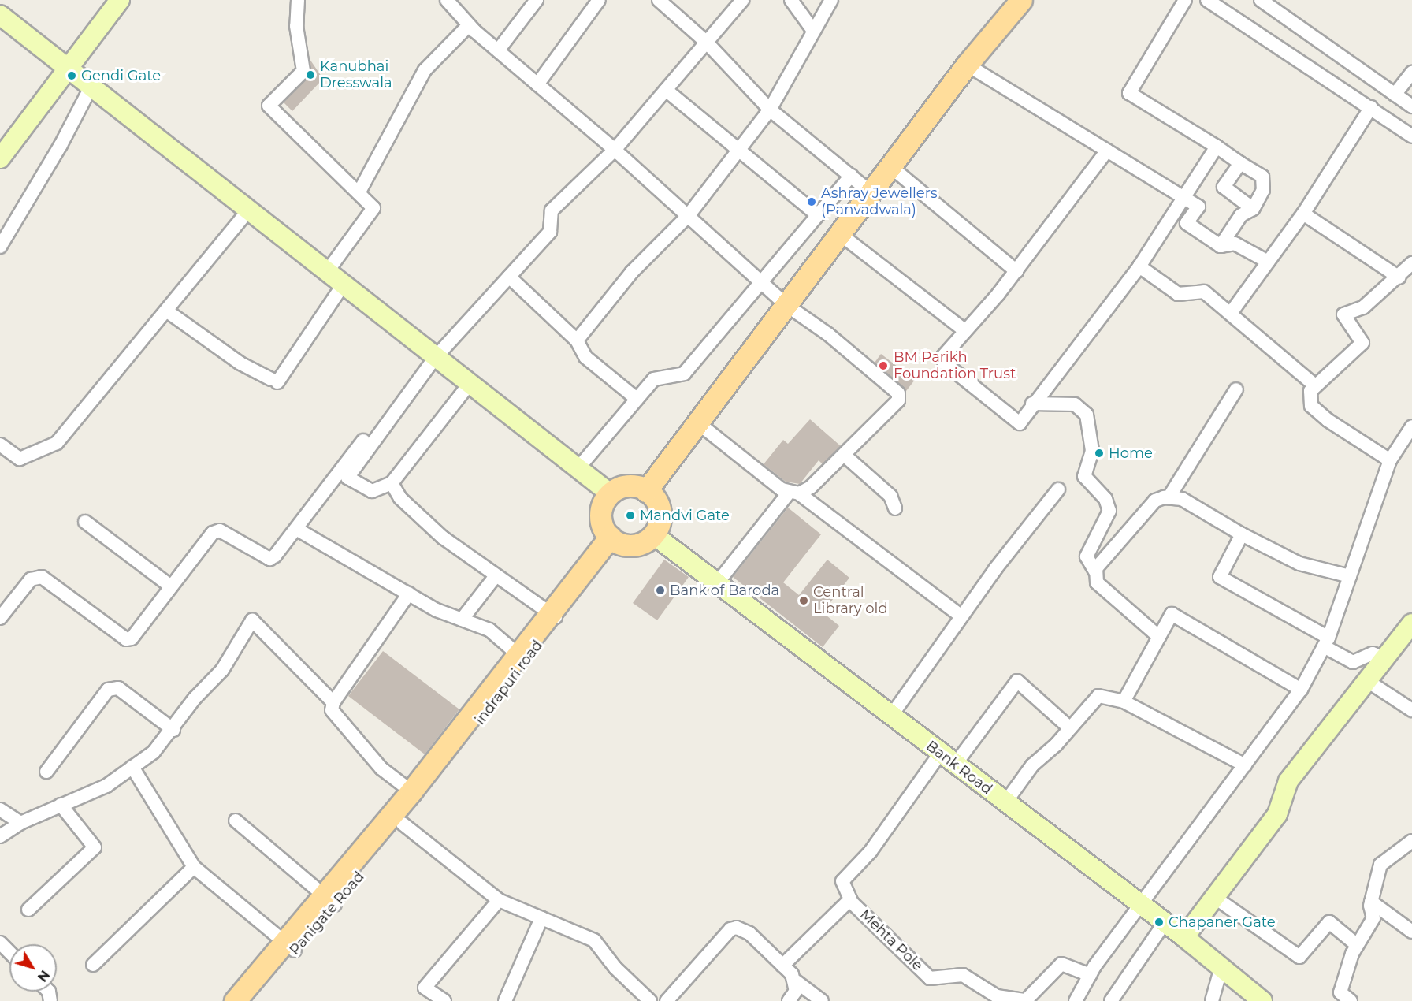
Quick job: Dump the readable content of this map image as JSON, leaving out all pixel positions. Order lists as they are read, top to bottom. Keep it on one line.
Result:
{"streets":{"main road":["indrapuri road","Bank Road","Panigate Road"],"street":["Mehta Pole"]},"crossings":[["indrapuri road","Bank Road"],["indrapuri road","Panigate Road"],["Bank Road","Mehta Pole"]],"places":["Kanubhai Dresswala","Gendi Gate","Ashray Jewellers (Panvadwala)","BM Parikh Foundation Trust","Home","Mandvi Gate","Bank of Baroda","Central Library old","Chapaner Gate"],"north":"bottom right"}
